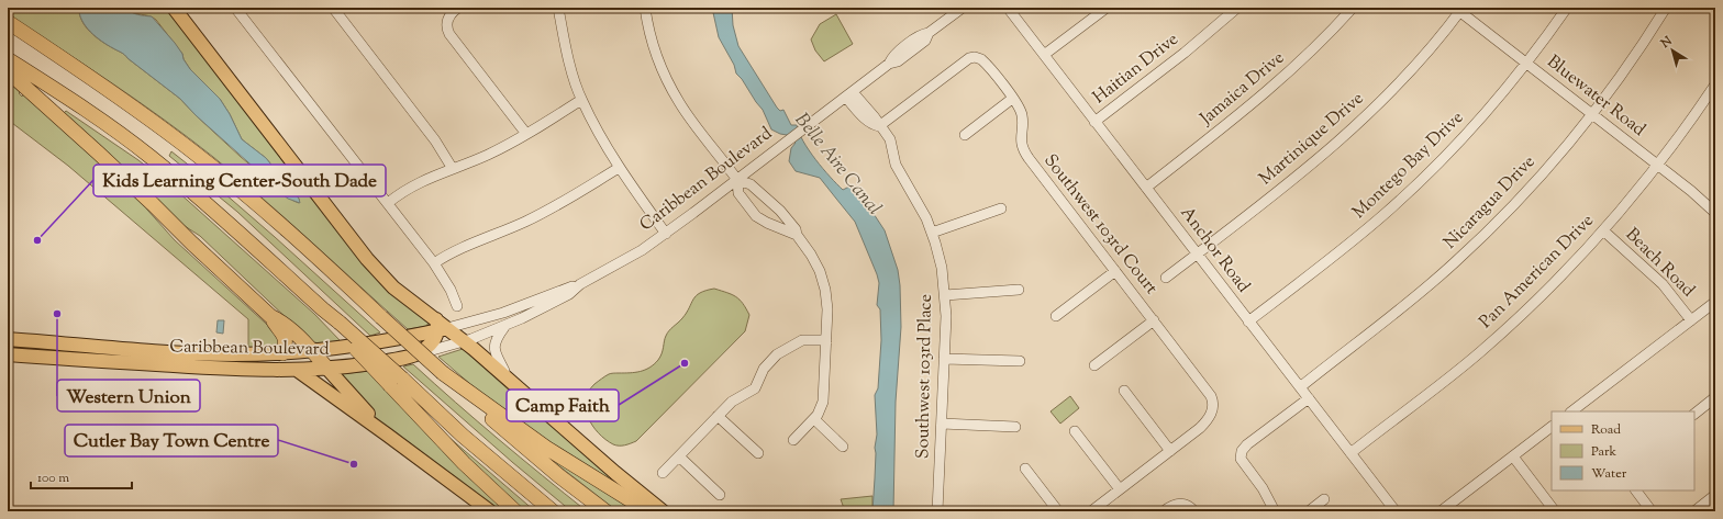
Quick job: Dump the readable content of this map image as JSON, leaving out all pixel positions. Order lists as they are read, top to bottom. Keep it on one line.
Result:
{"streets":{"main road":["Caribbean Boulevard"],"street":["Haitian Drive","Jamaica Drive","Bluewater Road","Martinique Drive","Montego Bay Drive","Nicaragua Drive","Southwest 103rd Court","Anchor Road","Beach Road","Pan American Drive","Southwest 103rd Place"]},"crossings":[["Haitian Drive","Anchor Road"],["Jamaica Drive","Anchor Road"],["Bluewater Road","Martinique Drive"],["Bluewater Road","Montego Bay Drive"],["Bluewater Road","Nicaragua Drive"],["Bluewater Road","Pan American Drive"],["Martinique Drive","Anchor Road"],["Montego Bay Drive","Anchor Road"],["Caribbean Boulevard","Southwest 103rd Place"],["Nicaragua Drive","Anchor Road"],["Southwest 103rd Court","Southwest 103rd Place"],["Anchor Road","Pan American Drive"],["Beach Road","Pan American Drive"]],"water":["Belle Aire Canal"],"places":["Kids Learning Center-South Dade","Western Union","Camp Faith","Cutler Bay Town Centre"],"legend":["Road","Park","Water"],"scale_bar":"100 m","north":"top left"}
